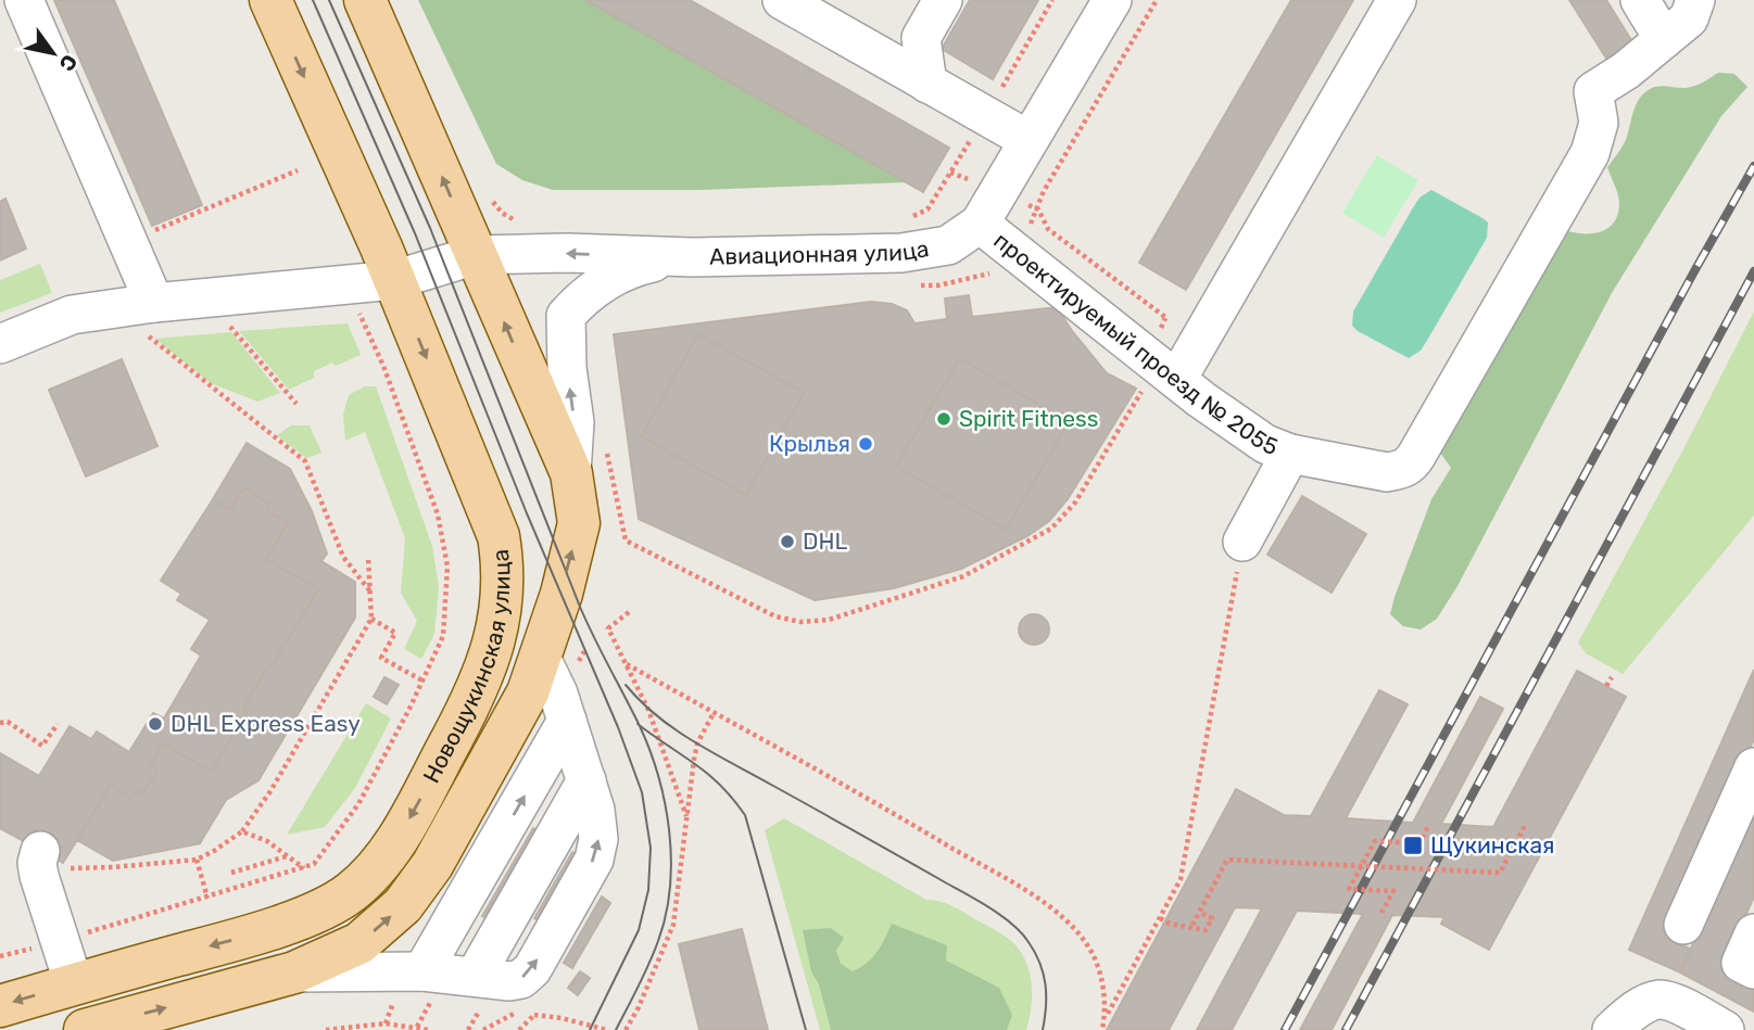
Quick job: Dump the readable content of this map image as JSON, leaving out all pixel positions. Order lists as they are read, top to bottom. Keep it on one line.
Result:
{"streets":{"main road":["Новощукинская улица"],"street":["Авиационная улица","проектируемый проезд № 2055"]},"crossings":[["Авиационная улица","проектируемый проезд № 2055"],["Авиационная улица","Новощукинская улица"]],"places":{"other":["Spirit Fitness","Крылья","DHL","DHL Express Easy"],"transit":["Щукинская"]},"north":"bottom right"}
